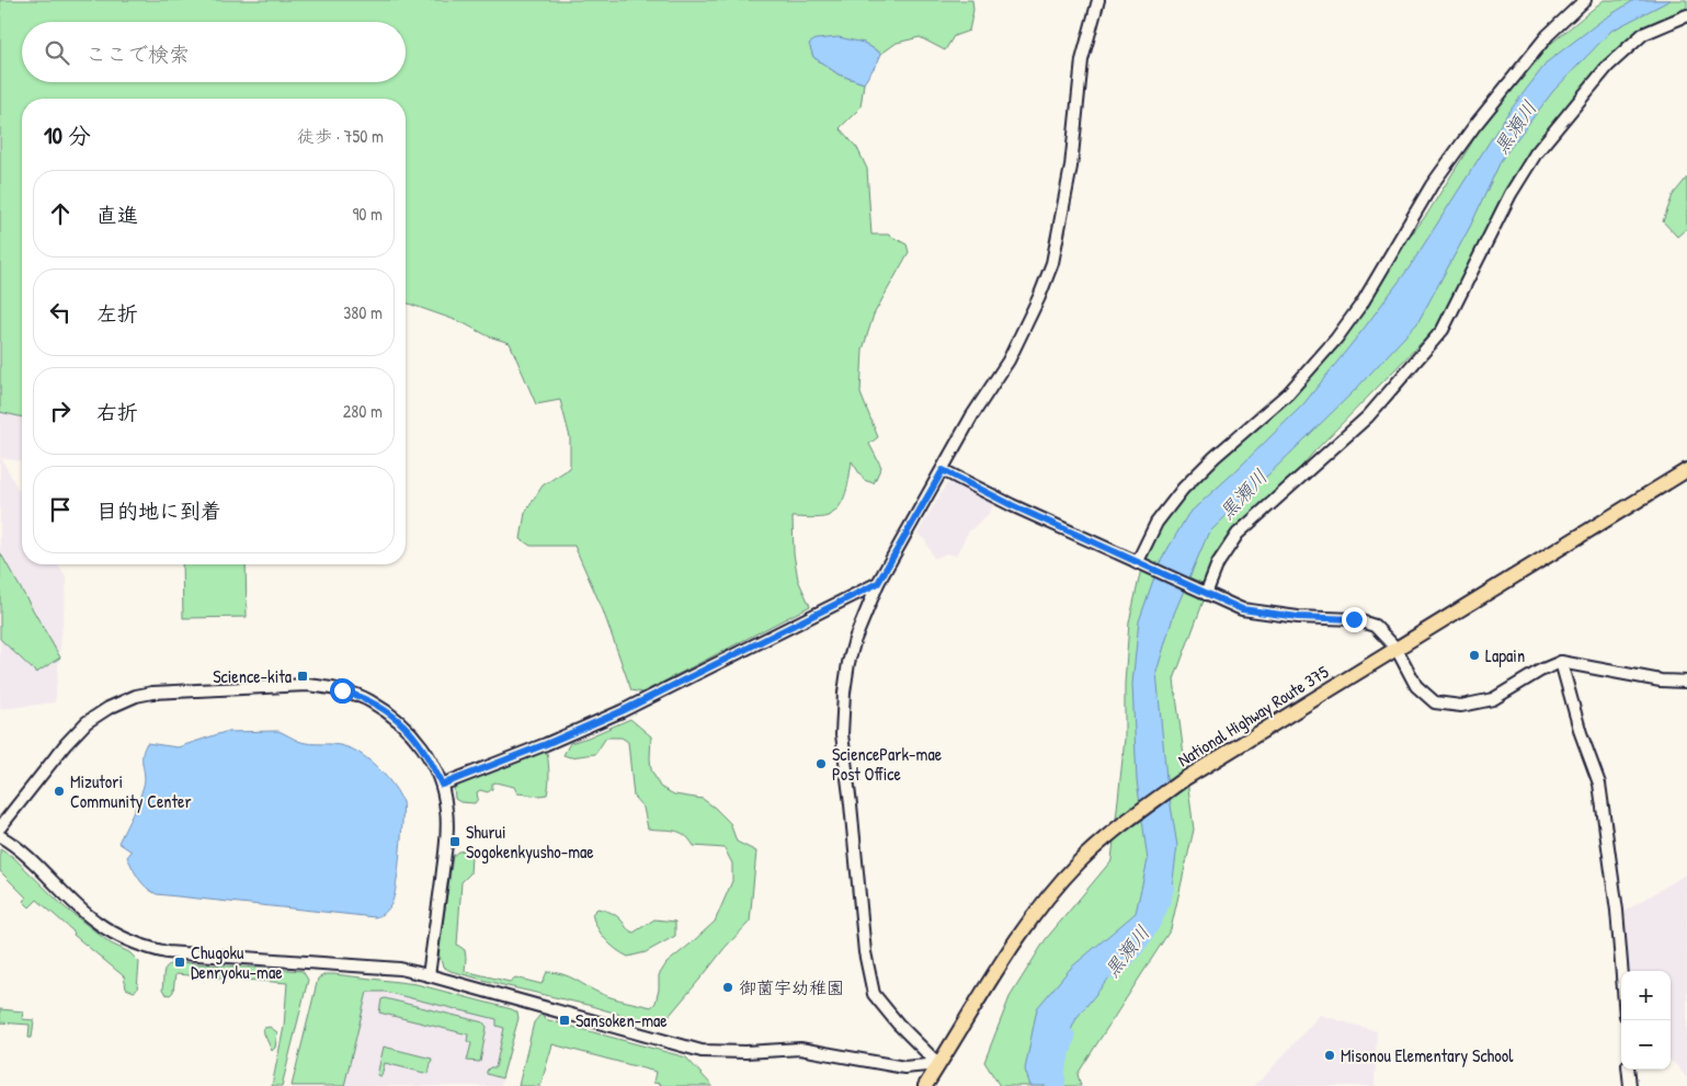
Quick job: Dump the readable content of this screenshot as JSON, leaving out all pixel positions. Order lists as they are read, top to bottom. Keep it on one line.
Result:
{"streets":{"highway":["National Highway Route 375"]},"water":["黒瀬川"],"places":{"other":["Lapain","SciencePark-mae Post Office","Mizutori Community Center","御薗宇幼稚園","Misonou Elementary School"],"transit":["Science-kita","Shurui Sogokenkyusho-mae","Chugoku Denryoku-mae","Sansoken-mae"]},"page":{"search":"ここで検索","heading":["10 分","徒歩 · 750 m"],"list":[["直進","90 m"],["左折","380 m"],["右折","280 m"],"目的地に到着"],"map_buttons":["+","−"]}}
